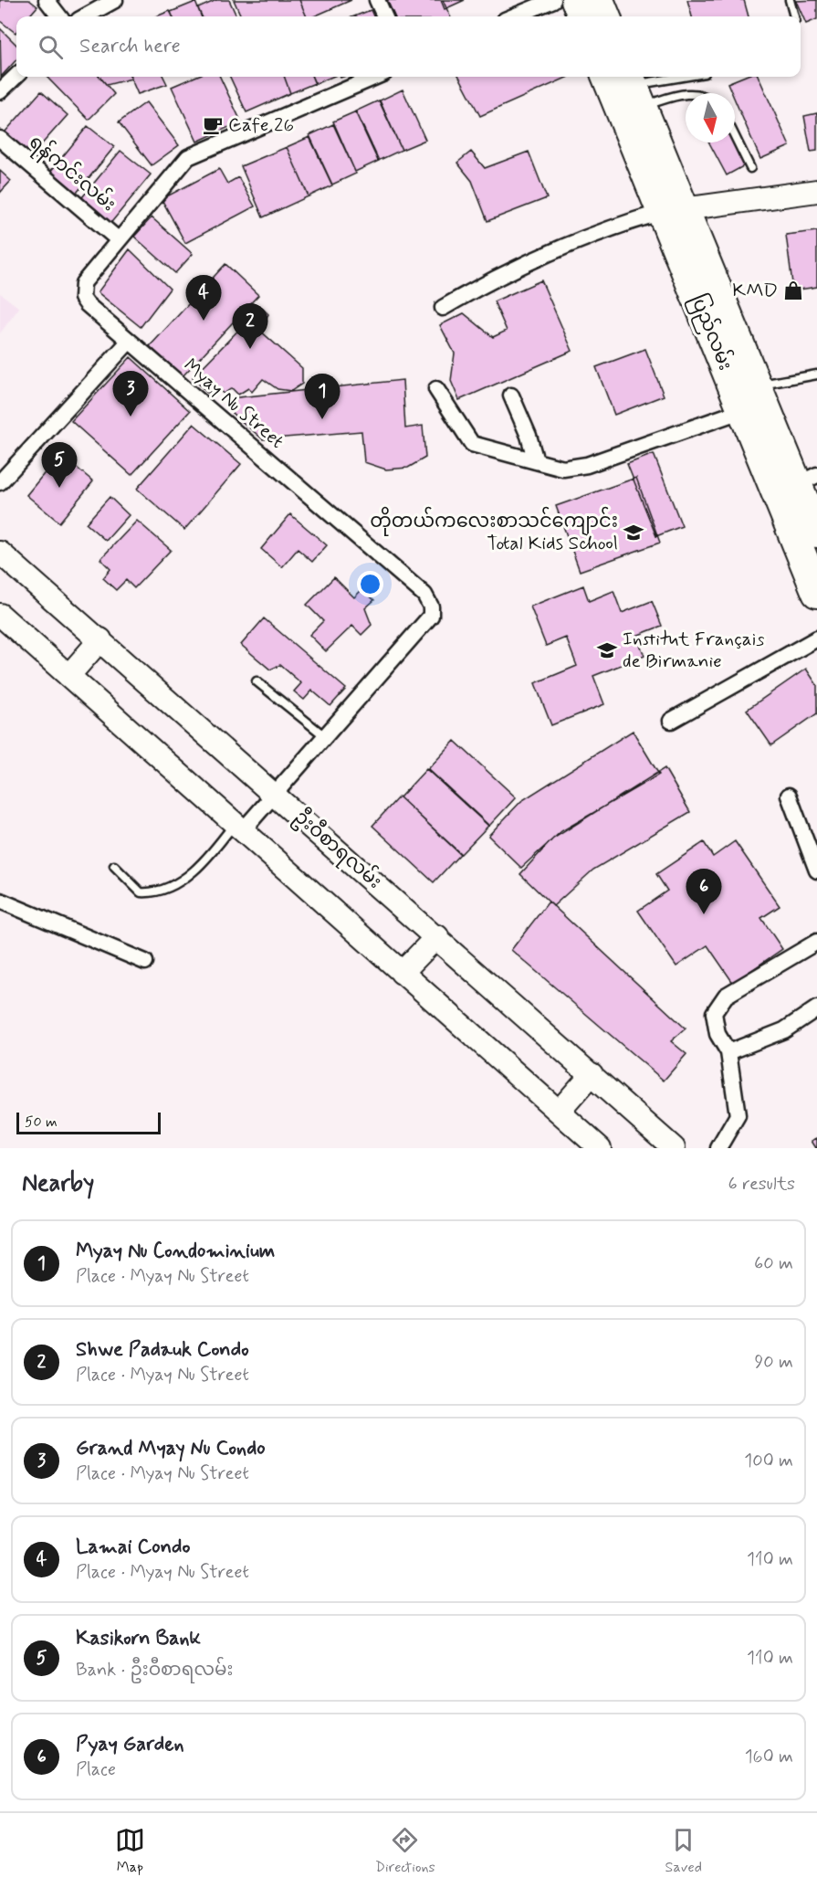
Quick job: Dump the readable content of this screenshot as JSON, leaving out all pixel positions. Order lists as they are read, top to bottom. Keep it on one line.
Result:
{"streets":{"highway":["ပြည်လမ်း"],"main road":["ဦးဝီစာရလမ်း"],"street":["ရန်ကင်းလမ်း","Myay Nu Street"]},"crossings":[["ရန်ကင်းလမ်း","Myay Nu Street"],["Myay Nu Street","ဦးဝီစာရလမ်း"]],"places":{"cafe":["Cafe 26"],"shop":["KMD"],"school or university":["တိုတယ်ကလေးစာသင်ကျောင်း Total Kids School","Institut Français de Birmanie"]},"scale_bar":"50 m","north":"bottom","page":{"search":"Search here","pins":["4","2","3","1","5","6"],"scale":"50 m","heading":["Nearby","6 results"],"list":[{"mark":"1","name":"Myay Nu Condominium","note":"Place · Myay Nu Street","value":"60 m"},{"mark":"2","name":"Shwe Padauk Condo","note":"Place · Myay Nu Street","value":"90 m"},{"mark":"3","name":"Grand Myay Nu Condo","note":"Place · Myay Nu Street","value":"100 m"},{"mark":"4","name":"Lamai Condo","note":"Place · Myay Nu Street","value":"110 m"},{"mark":"5","name":"Kasikorn Bank","note":"Bank · ဦးဝီစာရလမ်း","value":"110 m"},{"mark":"6","name":"Pyay Garden","note":"Place","value":"160 m"}],"nav":["Map","Directions","Saved"]}}
